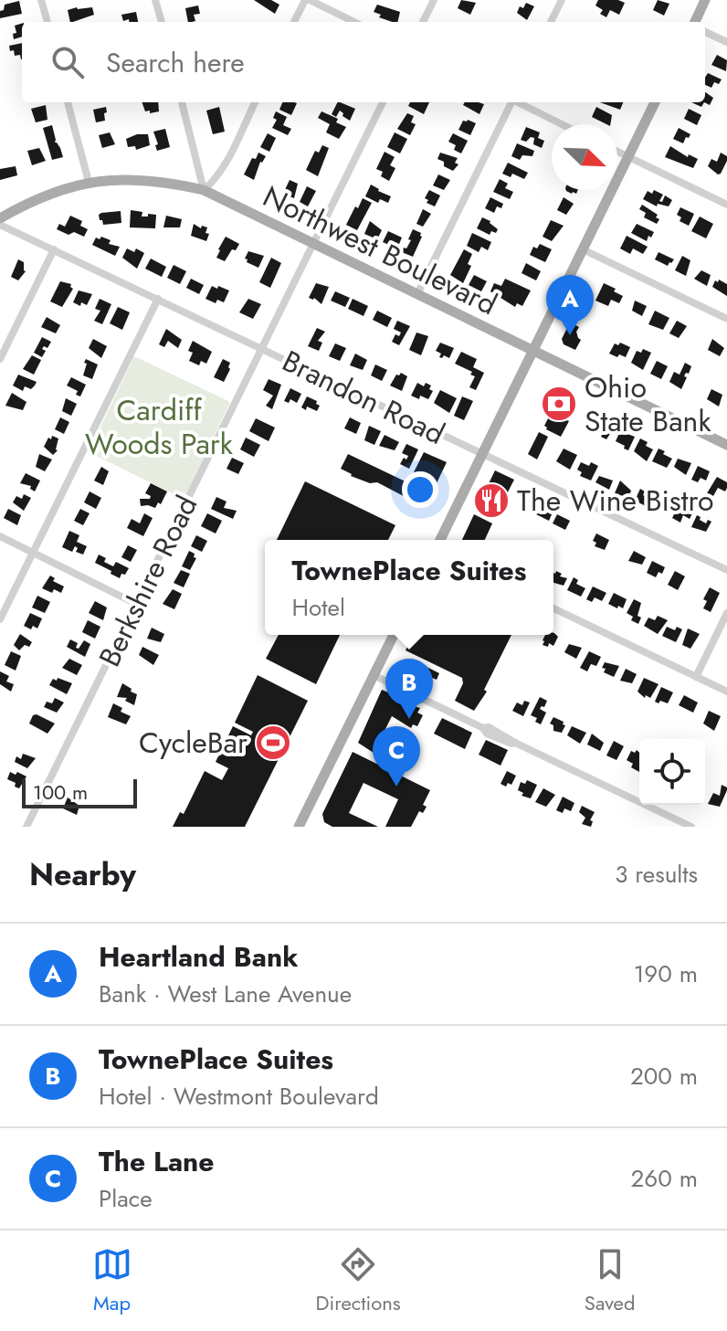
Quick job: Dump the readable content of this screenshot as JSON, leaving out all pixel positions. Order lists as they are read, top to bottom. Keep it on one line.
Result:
{"streets":{"main road":["Northwest Boulevard"],"street":["Brandon Road","Berkshire Road"]},"crossings":[["Northwest Boulevard","Berkshire Road"],["Brandon Road","Berkshire Road"]],"parks":["Cardiff Woods Park"],"places":{"bank":["Ohio State Bank"],"restaurant":["The Wine Bistro"],"sports":["CycleBar"]},"scale_bar":"100 m","north":"bottom right","page":{"search":"Search here","pins":["A","B","C"],"popup":["TownePlace Suites","Hotel"],"scale":"100 m","heading":["Nearby","3 results"],"list":[{"mark":"A","name":"Heartland Bank","note":"Bank · West Lane Avenue","value":"190 m"},{"mark":"B","name":"TownePlace Suites","note":"Hotel · Westmont Boulevard","value":"200 m"},{"mark":"C","name":"The Lane","note":"Place","value":"260 m"}],"nav":["Map","Directions","Saved"]}}
